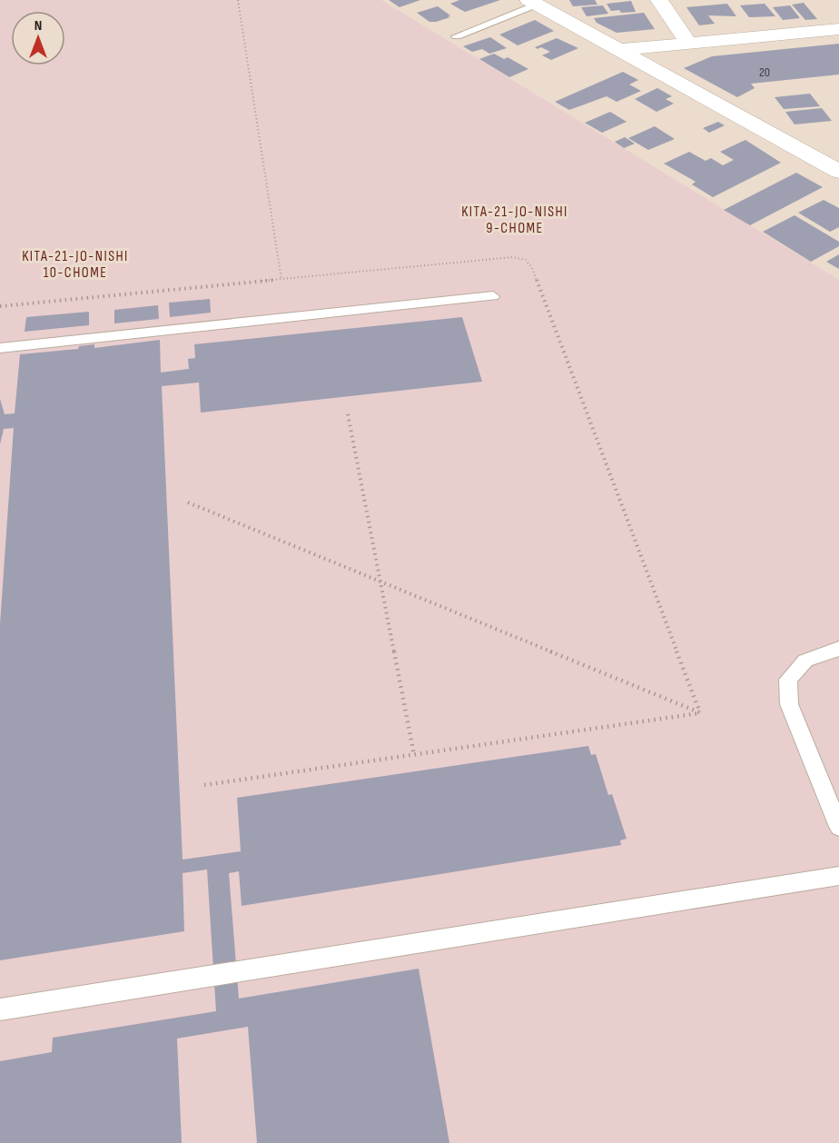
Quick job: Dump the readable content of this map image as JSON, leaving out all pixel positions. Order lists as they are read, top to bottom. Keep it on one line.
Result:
{"districts":["KITA-21-JO-NISHI 9-CHOME","KITA-21-JO-NISHI 10-CHOME"],"house_numbers":["20"],"north":"top"}
